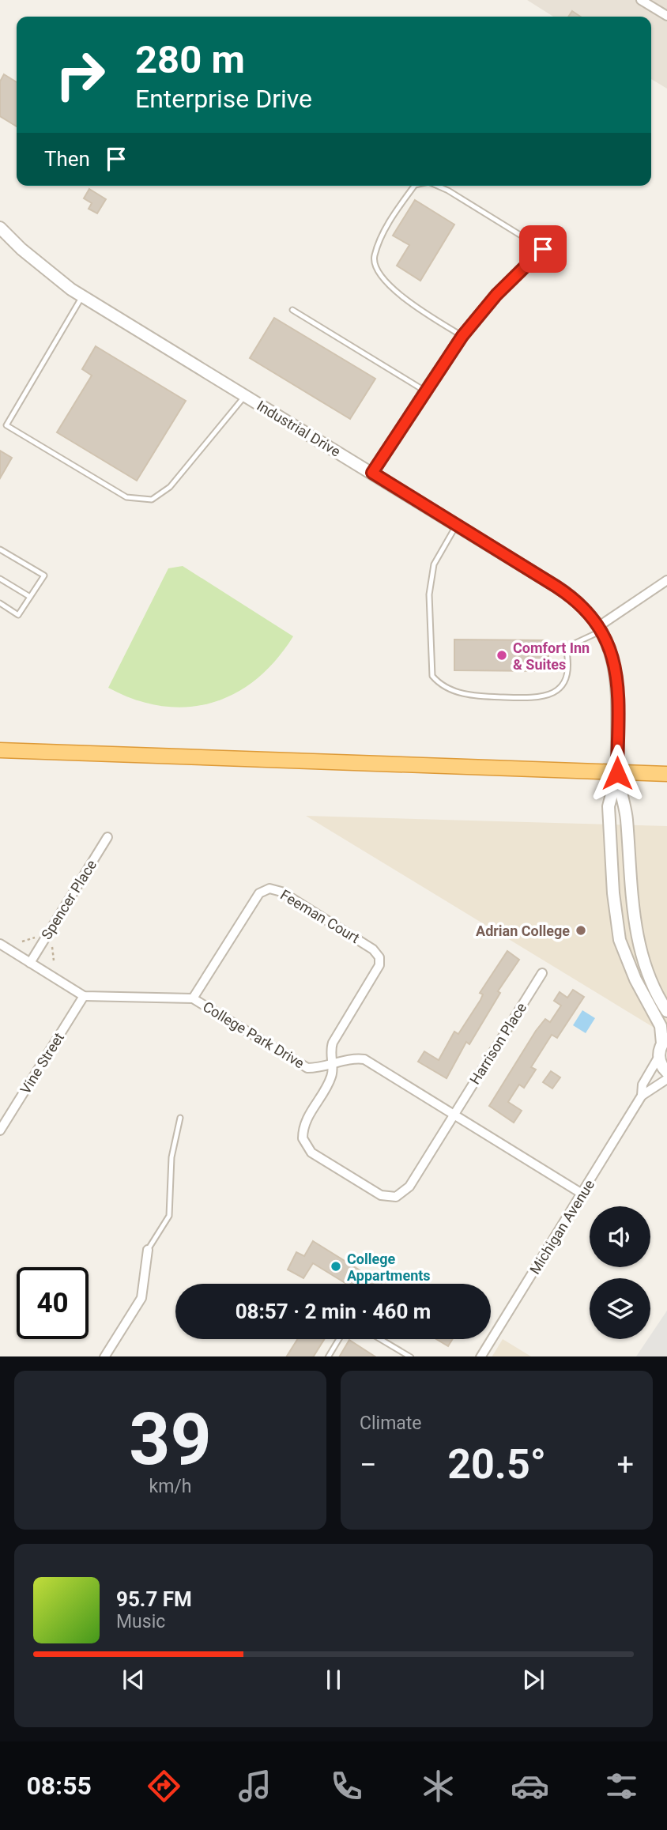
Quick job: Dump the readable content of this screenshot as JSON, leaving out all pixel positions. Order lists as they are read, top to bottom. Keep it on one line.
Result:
{"streets":{"street":["Industrial Drive","Spencer Place","Feeman Court","College Park Drive","Harrison Place","Vine Street","Michigan Avenue"]},"crossings":[["Feeman Court","College Park Drive"],["Feeman Court","Harrison Place"],["College Park Drive","Harrison Place"],["College Park Drive","Vine Street"],["College Park Drive","Michigan Avenue"]],"places":["Comfort Inn & Suites","Adrian College","College Appartments"],"page":{"turn":["280 m","Enterprise Drive"],"then":"Then","limit":"40","trip":"08:57 · 2 min · 460 m","tile":[["39","km/h"],"Climate"],"heat":["−","20.5°","+"],"song":["95.7 FM","Music"],"tabs":"08:55"}}
